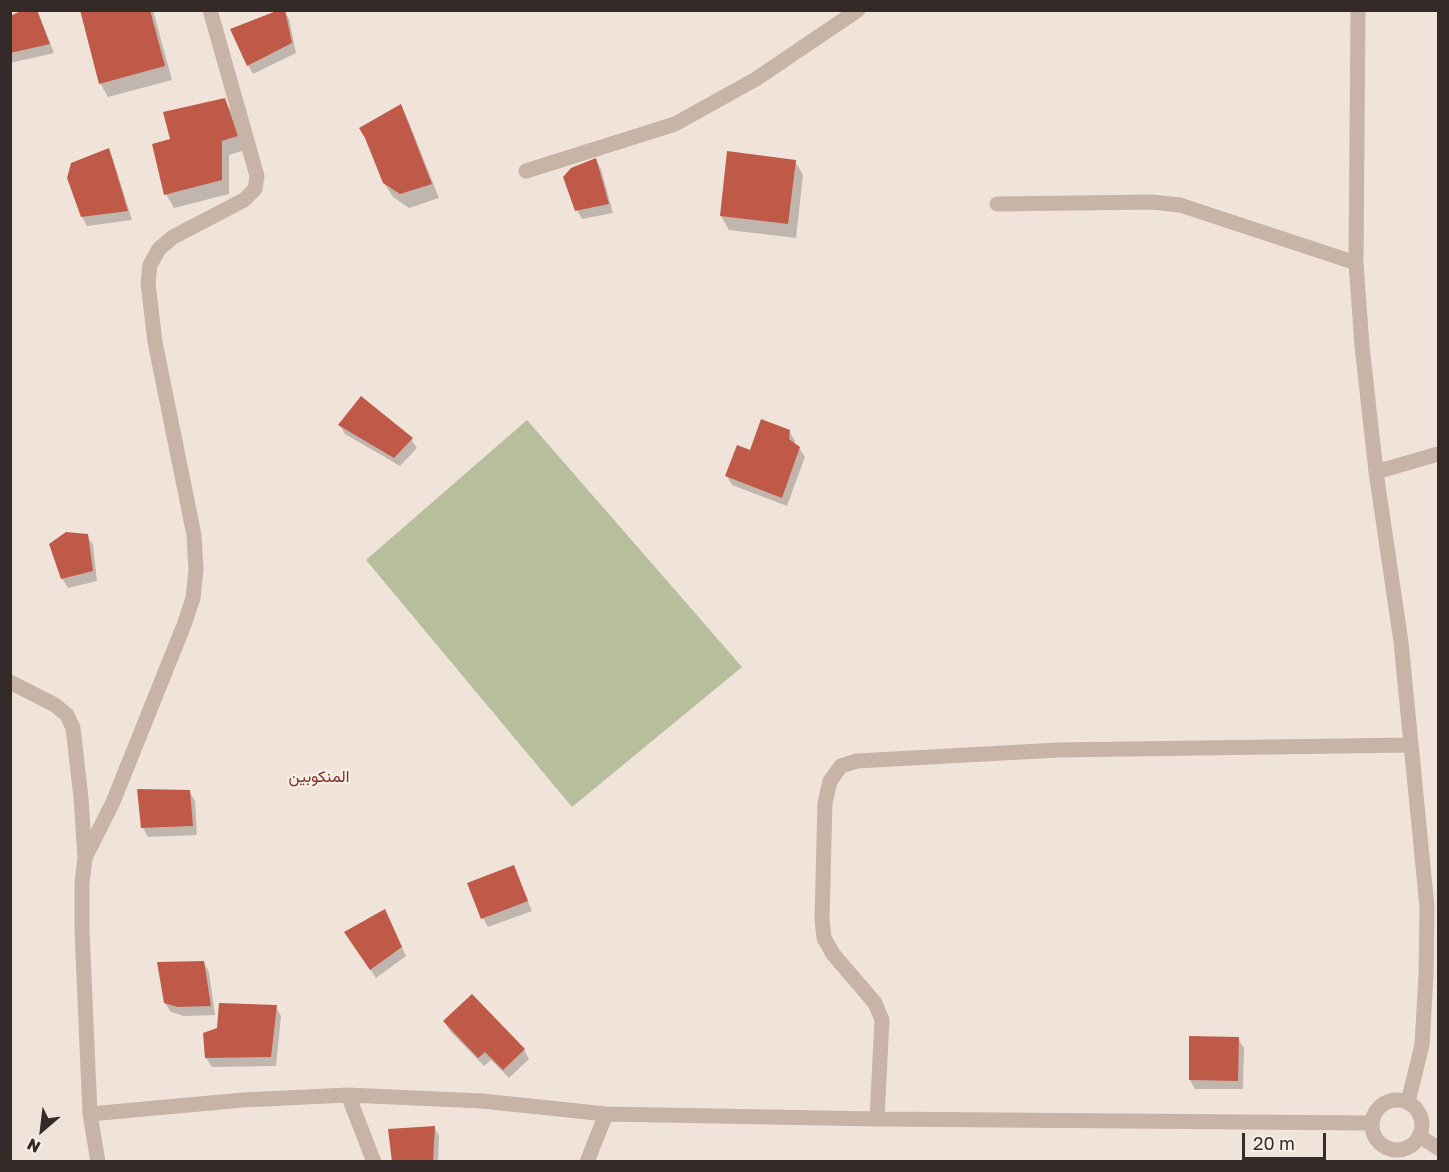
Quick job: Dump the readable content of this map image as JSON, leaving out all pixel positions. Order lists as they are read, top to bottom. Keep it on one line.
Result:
{"districts":["المنكوبين"],"scale_bar":"20 m","north":"bottom left"}
